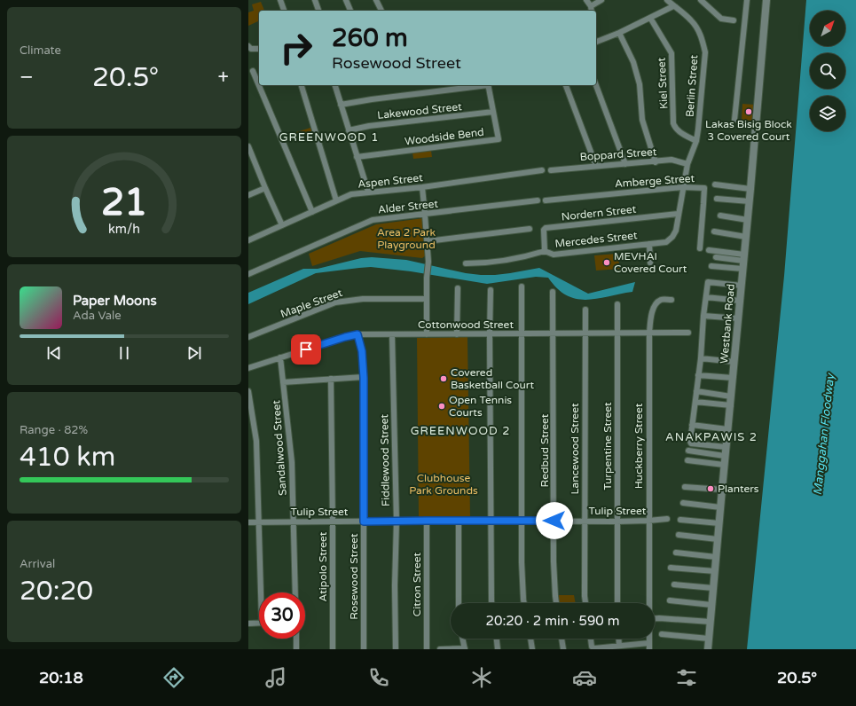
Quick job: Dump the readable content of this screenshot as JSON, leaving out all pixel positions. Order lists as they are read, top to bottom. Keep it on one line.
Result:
{"streets":{"street":["Kiel Street","Berlin Street","Lakewood Street","Woodside Bend","Boppard Street","Aspen Street","Amberge Street","Alder Street","Nordern Street","Mercedes Street","Maple Street","Westbank Road","Cottonwood Street","Turpentine Street","Huckberry Street","Sandalwood Street","Lancewood Street","Redbud Street","Fiddlewood Street","Tulip Street","Atipolo Street","Rosewood Street","Citron Street"]},"crossings":[["Kiel Street","Berlin Street"],["Berlin Street","Boppard Street"],["Berlin Street","Amberge Street"],["Berlin Street","Nordern Street"],["Berlin Street","Mercedes Street"],["Lakewood Street","Woodside Bend"],["Nordern Street","Mercedes Street"],["Cottonwood Street","Turpentine Street"],["Cottonwood Street","Huckberry Street"],["Cottonwood Street","Sandalwood Street"],["Cottonwood Street","Lancewood Street"],["Cottonwood Street","Redbud Street"],["Cottonwood Street","Fiddlewood Street"],["Cottonwood Street","Rosewood Street"],["Turpentine Street","Tulip Street"],["Huckberry Street","Tulip Street"],["Sandalwood Street","Tulip Street"],["Lancewood Street","Tulip Street"],["Redbud Street","Tulip Street"],["Fiddlewood Street","Tulip Street"],["Tulip Street","Atipolo Street"],["Tulip Street","Rosewood Street"],["Tulip Street","Citron Street"]],"districts":["GREENWOOD 1","GREENWOOD 2","ANAKPAWIS 2"],"water":["Manggahan Floodway"],"parks":["Area 2 Park Playground","Clubhouse Park Grounds"],"places":["Lakas Bisig Block 3 Covered Court","MEVHAI Covered Court","Covered Basketball Court","Open Tennis Courts","Planters"],"north":"top right","page":{"tile":["Climate",["Range · 82%","410 km"],["Arrival","20:20"]],"turn":["260 m","Rosewood Street"],"heat":["−","20.5°","+"],"song":["Paper Moons","Ada Vale"],"limit":"30","trip":"20:20 · 2 min · 590 m","tabs":["20:18","20.5°"],"gauge":["21","km/h"]}}
